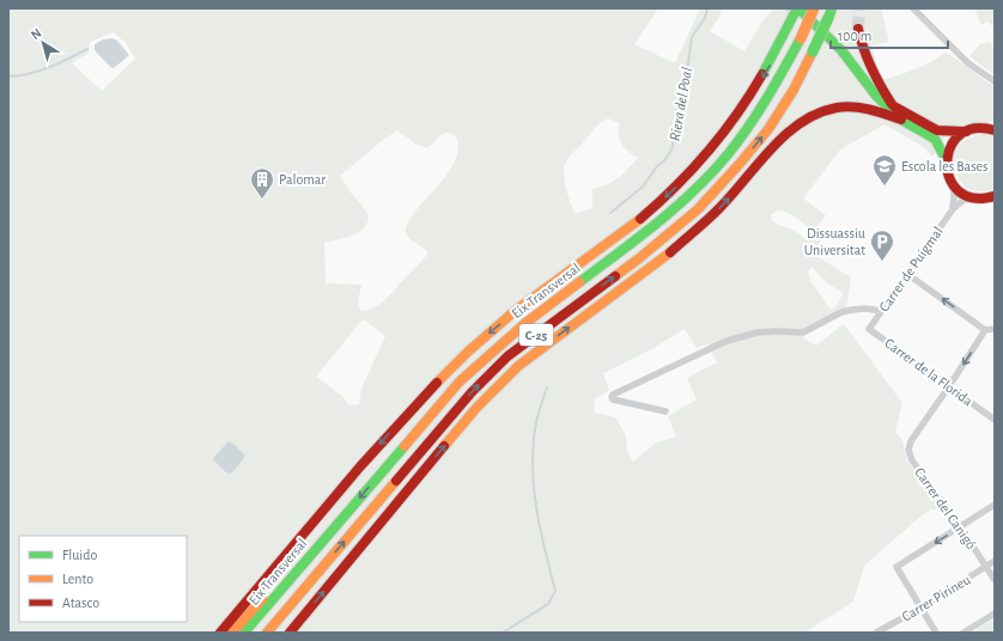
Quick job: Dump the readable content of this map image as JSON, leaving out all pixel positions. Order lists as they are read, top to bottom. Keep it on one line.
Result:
{"streets":{"main road":["Eix Transversal","C-25"],"street":["Carrer de Puigmal","Carrer de la Florida","Carrer del Canigó","Carrer Pirineu"]},"crossings":[["Carrer de Puigmal","Carrer de la Florida"],["Carrer de la Florida","Carrer del Canigó"],["Carrer del Canigó","Carrer Pirineu"]],"water":["Riera del Poal"],"places":{"school or university":["Escola les Bases"],"building":["Palomar"],"parking":["Dissuassiu Universitat"]},"legend":["Fluido","Lento","Atasco"],"scale_bar":"100 m","north":"top left"}
